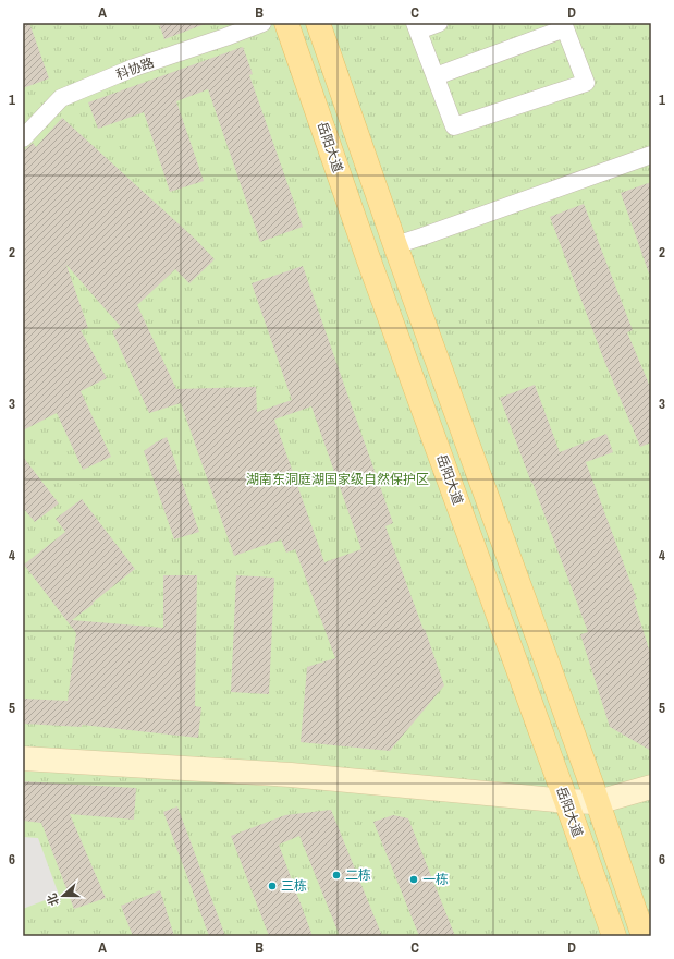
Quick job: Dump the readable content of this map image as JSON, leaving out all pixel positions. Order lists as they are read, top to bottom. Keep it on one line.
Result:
{"streets":{"main road":["岳阳大道"],"street":["科协路"]},"parks":["湖南东洞庭湖国家级自然保护区"],"places":["二栋","一栋","三栋"],"north":"left","grid":{"columns":["A","B","C","D"],"rows":["1","2","3","4","5","6"]}}
